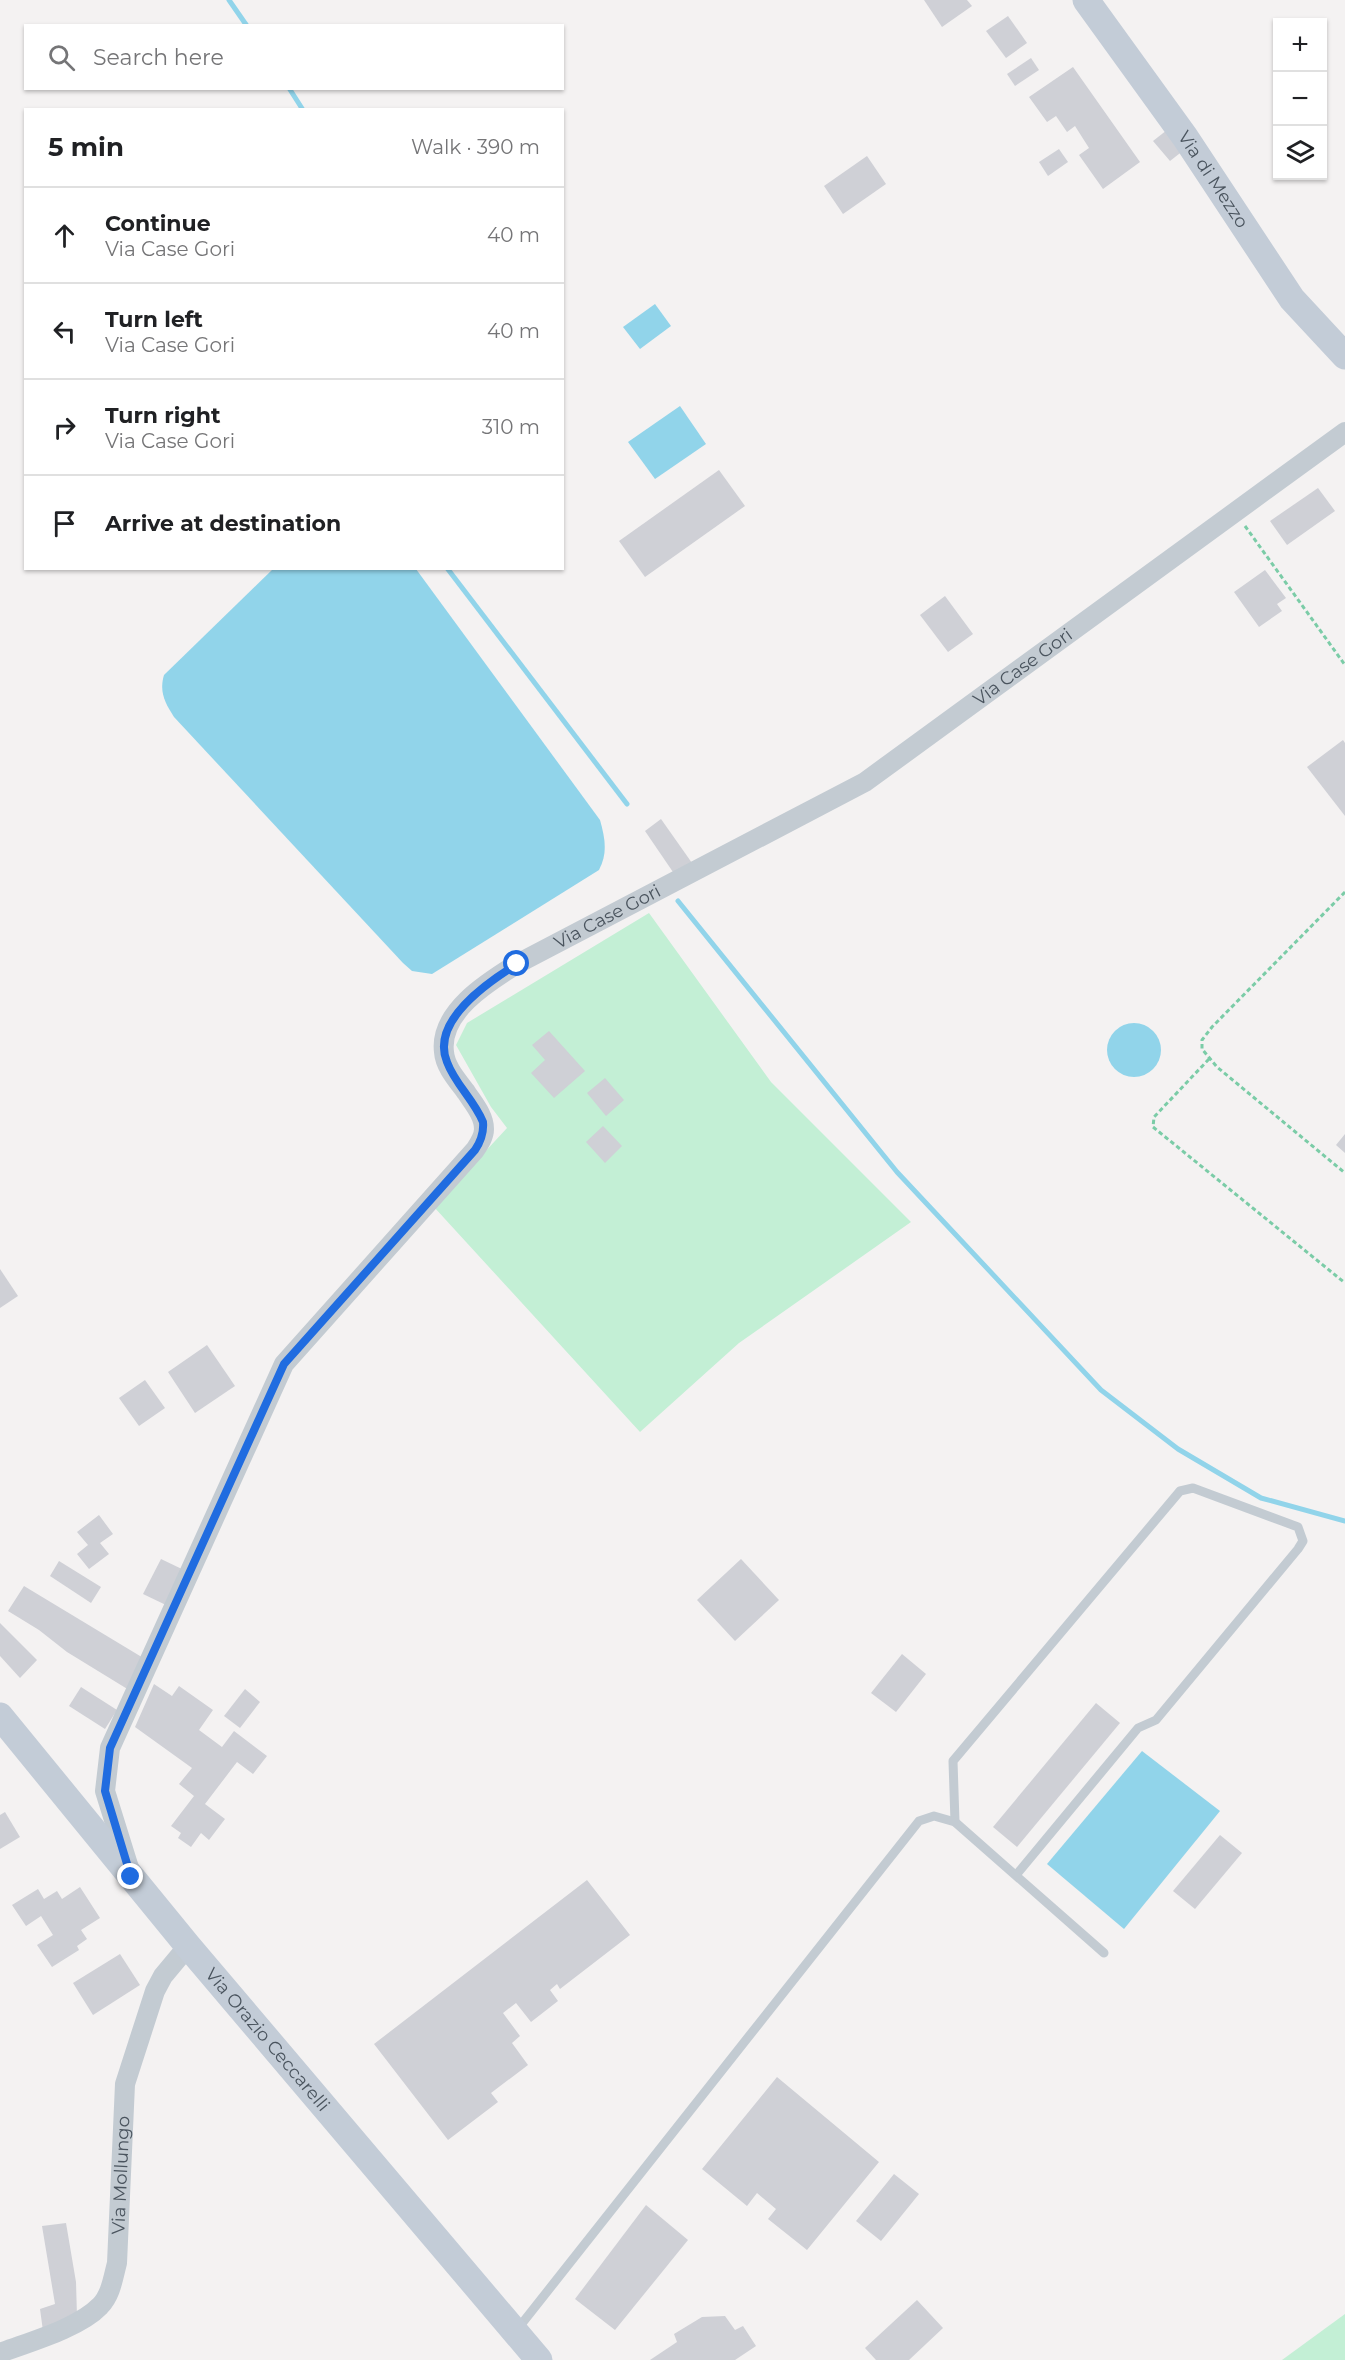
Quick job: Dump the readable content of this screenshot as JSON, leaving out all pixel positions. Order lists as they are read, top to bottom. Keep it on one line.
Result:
{"streets":{"street":["Via di Mezzo","Via Case Gori","Via Orazio Ceccarelli","Via Mollungo"]},"crossings":[["Via Case Gori","Via Orazio Ceccarelli"],["Via Orazio Ceccarelli","Via Mollungo"]],"page":{"map_buttons":["+","−"],"search":"Search here","heading":["5 min","Walk · 390 m"],"list":[["Continue","Via Case Gori","40 m"],["Turn left","Via Case Gori","40 m"],["Turn right","Via Case Gori","310 m"],"Arrive at destination"]}}
